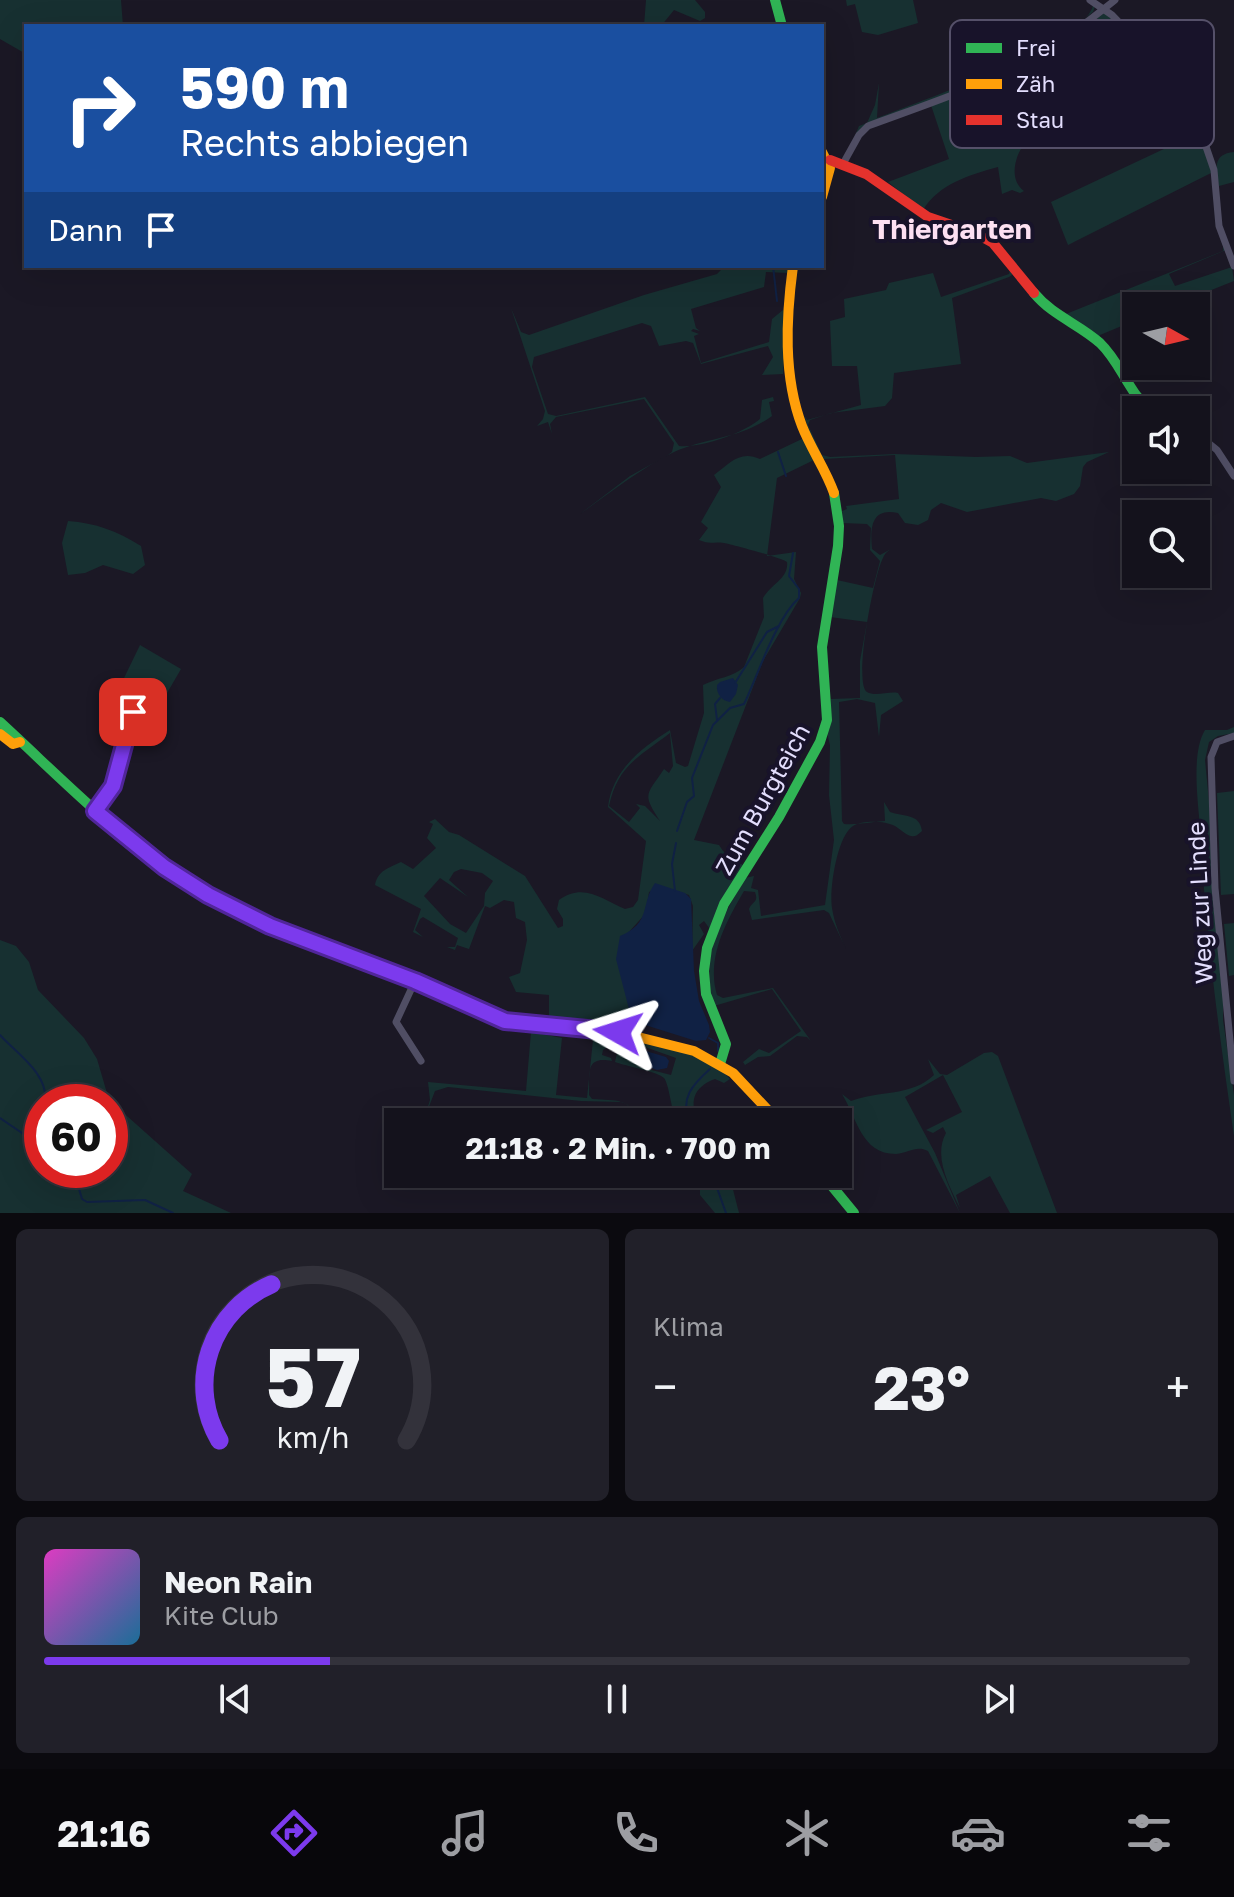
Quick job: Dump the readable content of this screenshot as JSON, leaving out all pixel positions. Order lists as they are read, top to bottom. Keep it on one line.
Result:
{"streets":{"street":["Zum Burgteich","Weg zur Linde"]},"districts":["Thiergarten"],"legend":["Frei","Zäh","Stau"],"north":"right","page":{"turn":["590 m","Rechts abbiegen"],"then":"Dann","limit":"60","trip":"21:18 · 2 Min. · 700 m","tile":"Klima","heat":["−","23°","+"],"song":["Neon Rain","Kite Club"],"tabs":"21:16","gauge":["57","km/h"]}}
